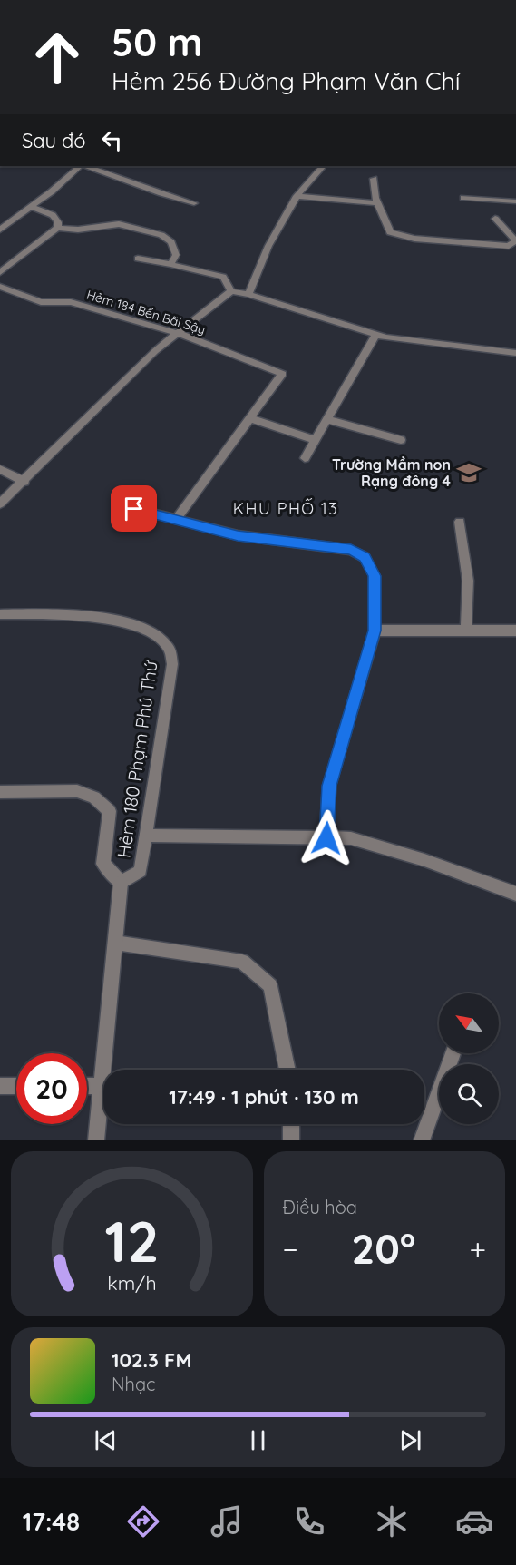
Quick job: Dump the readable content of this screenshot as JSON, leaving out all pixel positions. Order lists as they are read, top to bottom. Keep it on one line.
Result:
{"streets":{"street":["Hẻm 184 Bến Bãi Sậy","Hẻm 180 Phạm Phú Thứ"]},"districts":["KHU PHỐ 13"],"places":{"school or university":["Trường Mầm non Rạng đông 4"]},"north":"top left","page":{"turn":["50 m","Hẻm 256 Đường Phạm Văn Chí"],"then":"Sau đó","limit":"20","trip":"17:49 · 1 phút · 130 m","tile":"Điều hòa","heat":["−","20°","+"],"song":["102.3 FM","Nhạc"],"tabs":"17:48","gauge":["12","km/h"]}}
